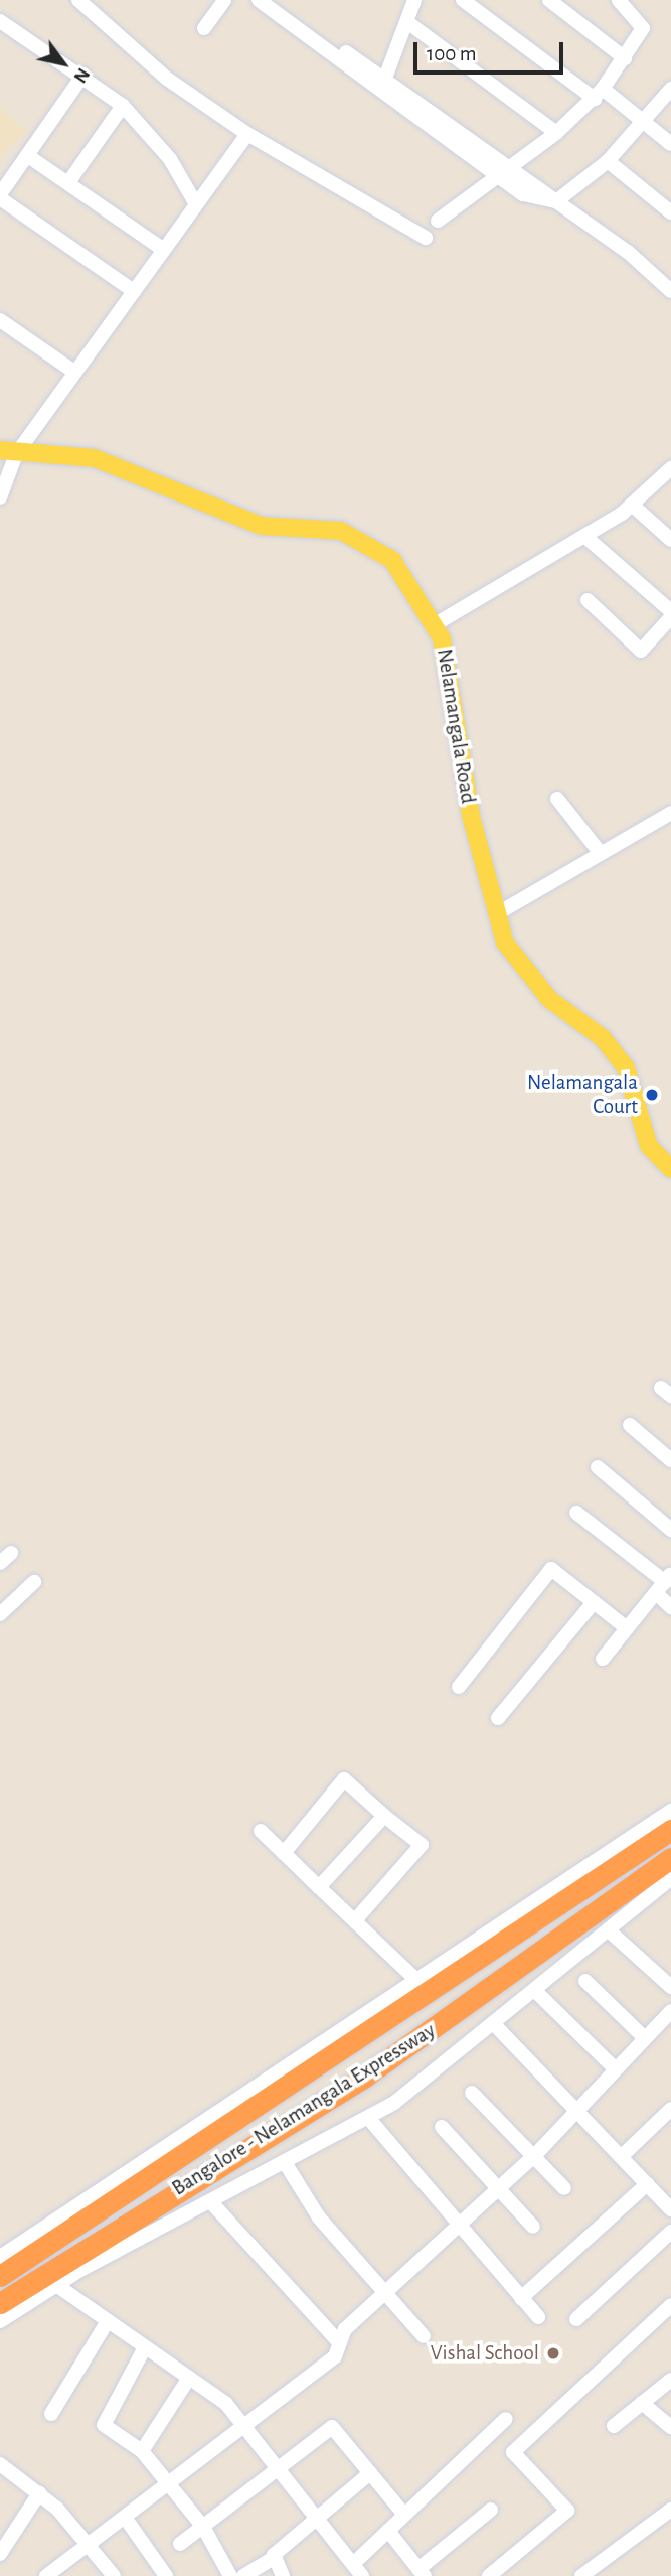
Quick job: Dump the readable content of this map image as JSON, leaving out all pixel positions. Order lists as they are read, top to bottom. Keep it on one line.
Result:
{"streets":{"highway":["Bangalore - Nelamangala Expressway"],"main road":["Nelamangala Road"]},"places":["Nelamangala Court","Vishal School"],"scale_bar":"100 m","north":"bottom right"}
